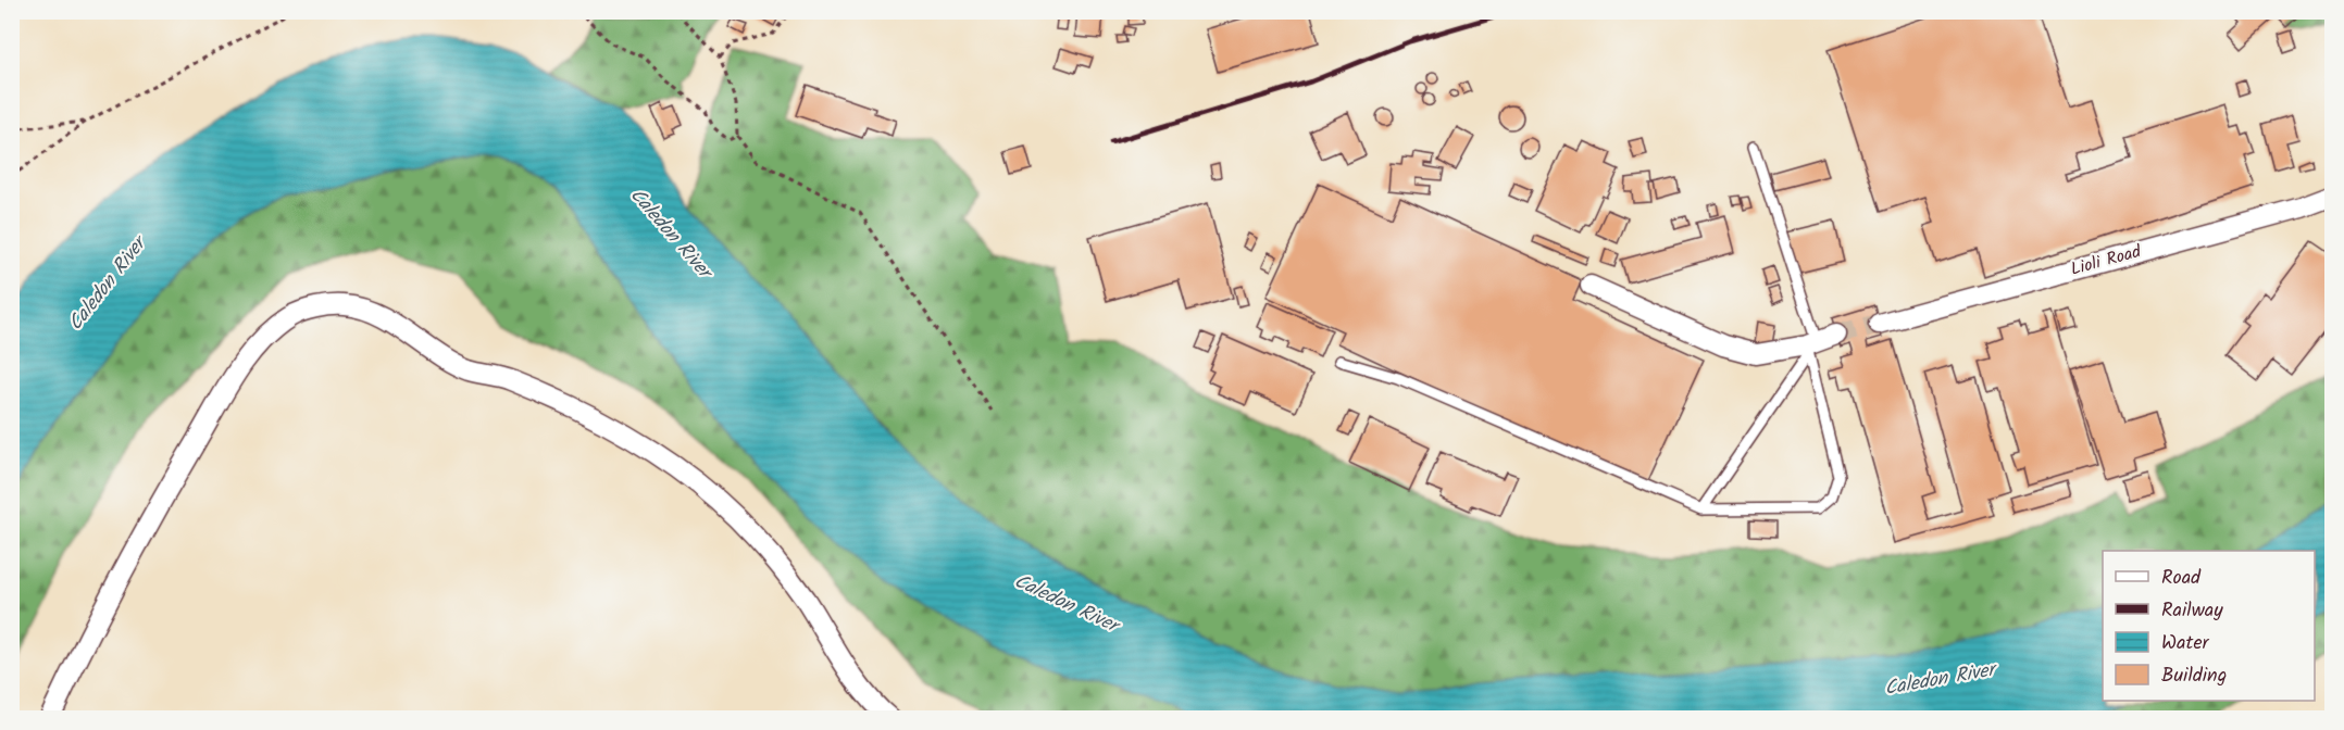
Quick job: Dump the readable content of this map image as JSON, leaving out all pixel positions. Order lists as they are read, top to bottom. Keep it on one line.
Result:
{"streets":{"street":["Lioli Road"]},"water":["Caledon River"],"legend":["Road","Railway","Water","Building"]}
